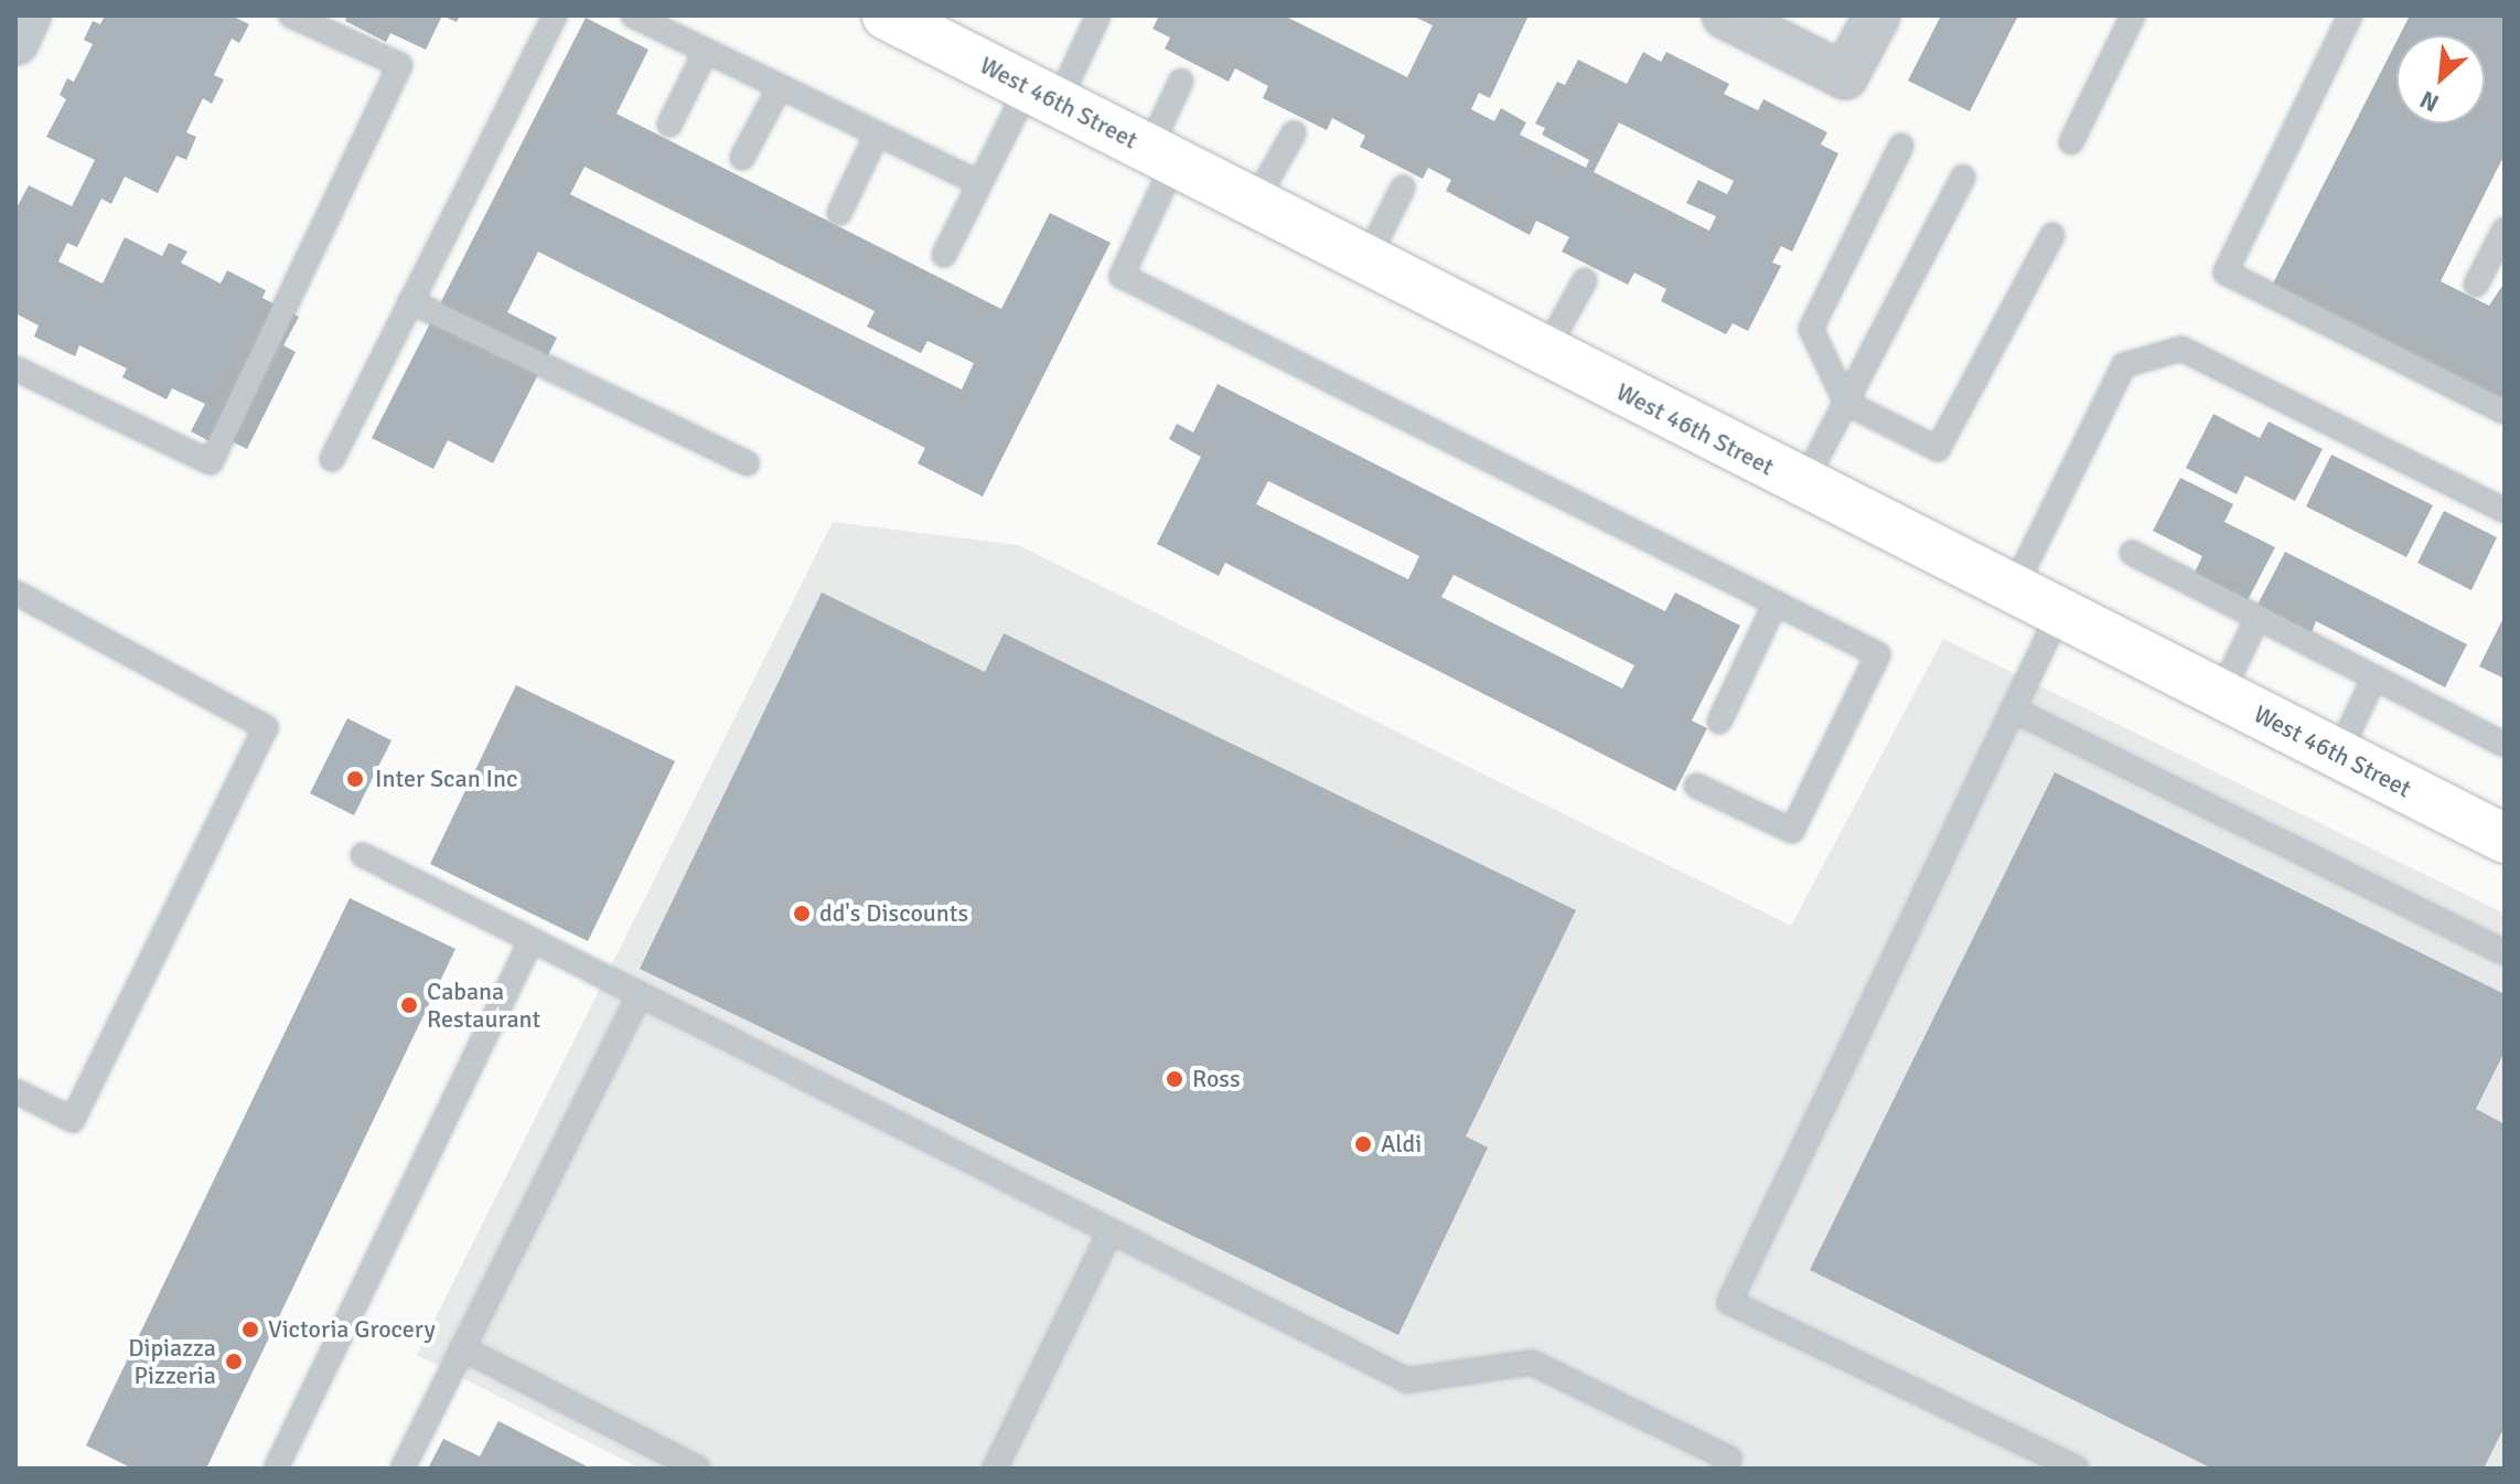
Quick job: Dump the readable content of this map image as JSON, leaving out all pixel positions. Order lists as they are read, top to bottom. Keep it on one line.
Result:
{"streets":{"street":["West 46th Street"]},"places":["Inter Scan Inc","dd's Discounts","Cabana Restaurant","Ross","Aldi","Victoria Grocery","Dipiazza Pizzeria"],"north":"bottom left"}
